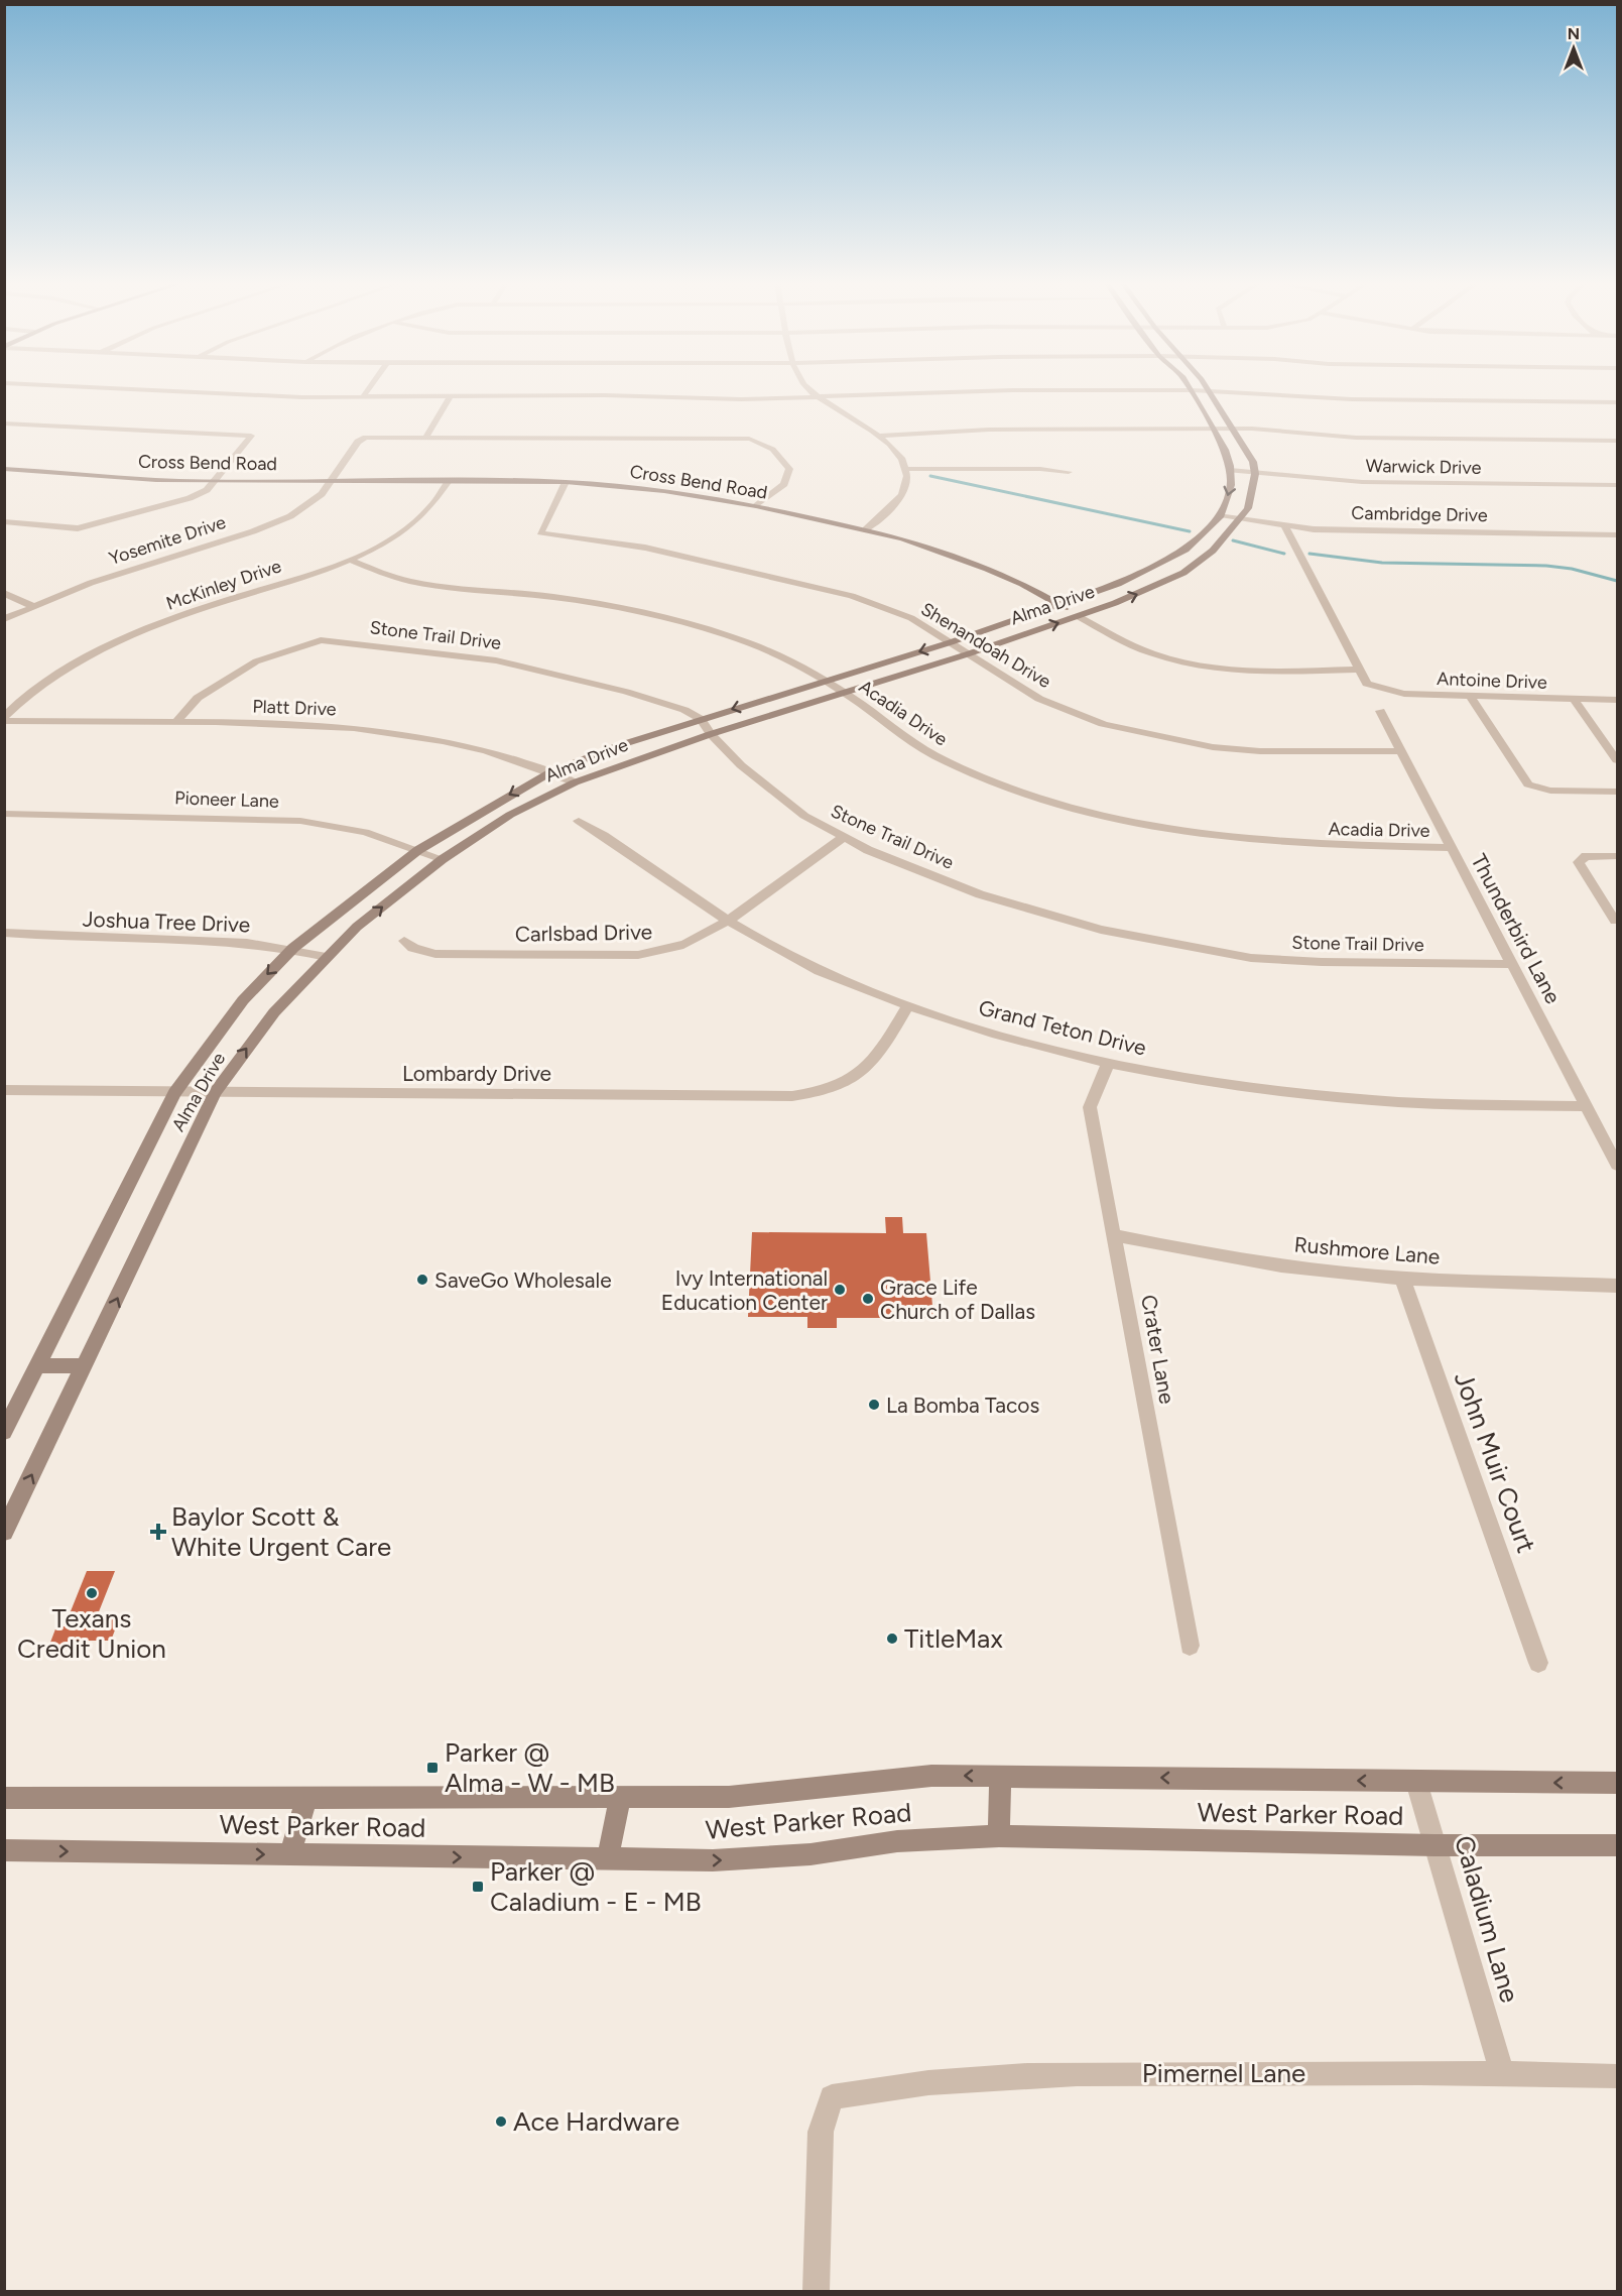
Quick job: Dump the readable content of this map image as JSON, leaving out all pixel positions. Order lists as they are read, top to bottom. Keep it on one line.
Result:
{"streets":{"main road":["Cross Bend Road","Alma Drive","West Parker Road"],"street":["Warwick Drive","Cambridge Drive","Yosemite Drive","McKinley Drive","Stone Trail Drive","Shenandoah Drive","Antoine Drive","Platt Drive","Acadia Drive","Pioneer Lane","Joshua Tree Drive","Thunderbird Lane","Carlsbad Drive","Grand Teton Drive","Lombardy Drive","Rushmore Lane","Crater Lane","John Muir Court","Caladium Lane","Pimernel Lane"]},"crossings":[["Cross Bend Road","Yosemite Drive"],["Cross Bend Road","McKinley Drive"],["Cross Bend Road","Alma Drive"],["Cross Bend Road","Shenandoah Drive"],["Cross Bend Road","Antoine Drive"],["Warwick Drive","Alma Drive"],["Cambridge Drive","Alma Drive"],["McKinley Drive","Platt Drive"],["McKinley Drive","Acadia Drive"],["Alma Drive","Stone Trail Drive"],["Alma Drive","Shenandoah Drive"],["Alma Drive","Platt Drive"],["Alma Drive","Acadia Drive"],["Alma Drive","Pioneer Lane"],["Alma Drive","Joshua Tree Drive"],["Alma Drive","Lombardy Drive"],["Stone Trail Drive","Platt Drive"],["Stone Trail Drive","Thunderbird Lane"],["Stone Trail Drive","Carlsbad Drive"],["Shenandoah Drive","Thunderbird Lane"],["Acadia Drive","Thunderbird Lane"],["Thunderbird Lane","Grand Teton Drive"],["Carlsbad Drive","Grand Teton Drive"],["Grand Teton Drive","Lombardy Drive"],["Grand Teton Drive","Crater Lane"],["Rushmore Lane","Crater Lane"],["Rushmore Lane","John Muir Court"],["West Parker Road","Caladium Lane"],["Caladium Lane","Pimernel Lane"]],"places":{"other":["SaveGo Wholesale","Ivy International Education Center","Grace Life Church of Dallas","La Bomba Tacos","Texans Credit Union","TitleMax","Ace Hardware"],"health":["Baylor Scott & White Urgent Care"],"transit":["Parker @ Alma - W - MB","Parker @ Caladium - E - MB"]},"north":"top"}
